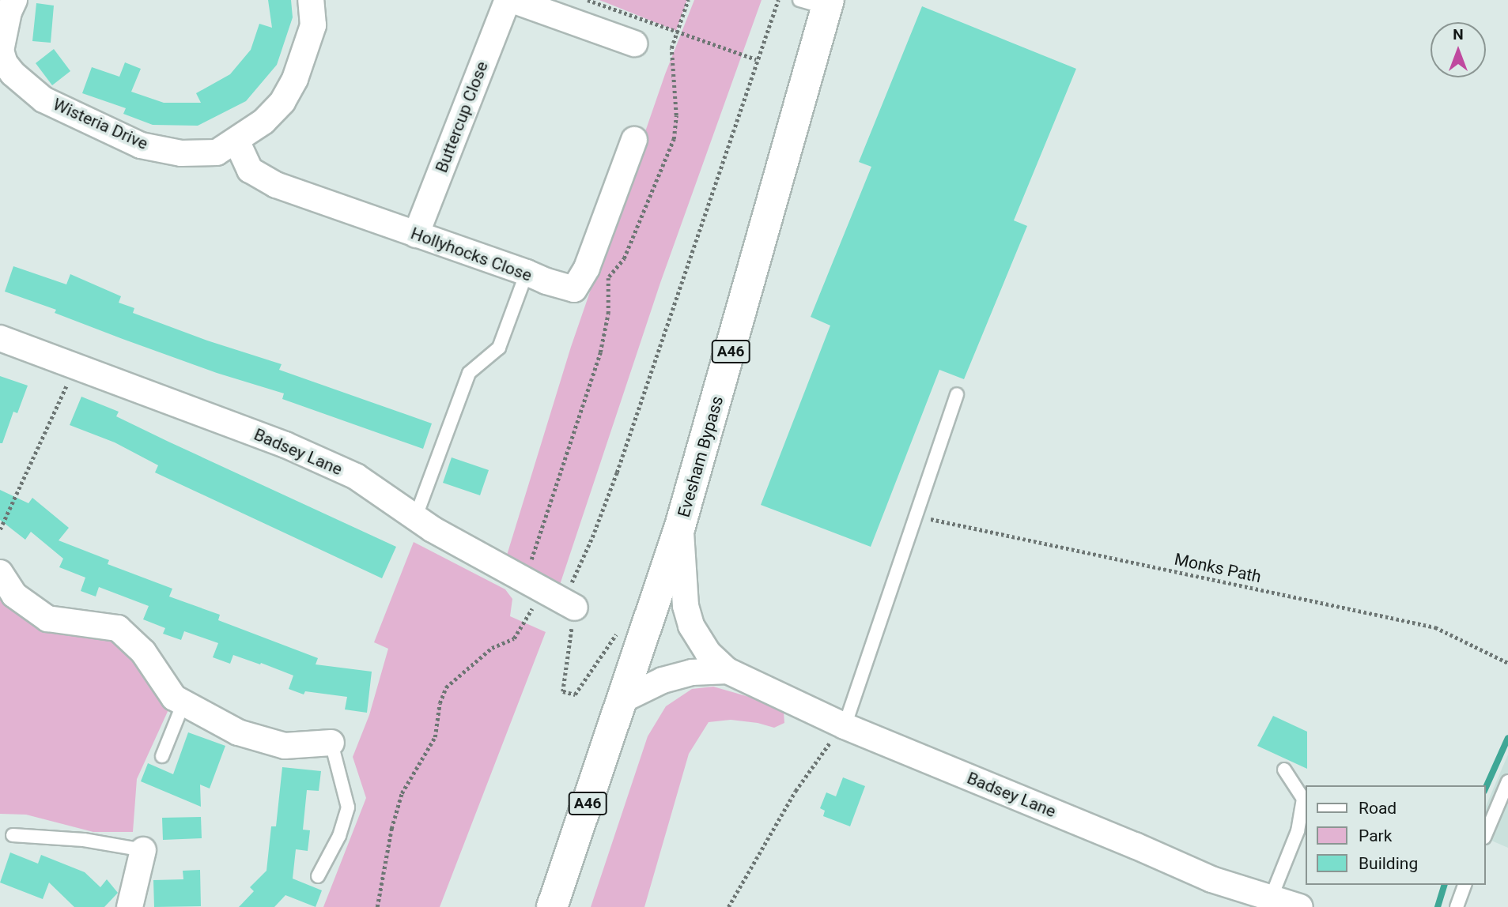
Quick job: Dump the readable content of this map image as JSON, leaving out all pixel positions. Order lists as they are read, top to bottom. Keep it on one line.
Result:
{"streets":{"highway":["A46","Evesham Bypass"],"street":["Buttercup Close","Wisteria Drive","Hollyhocks Close","Badsey Lane"],"path":["Monks Path"]},"crossings":[["Buttercup Close","Hollyhocks Close"],["Wisteria Drive","Hollyhocks Close"],["Badsey Lane","Evesham Bypass"]],"legend":["Road","Park","Building"],"north":"top"}
